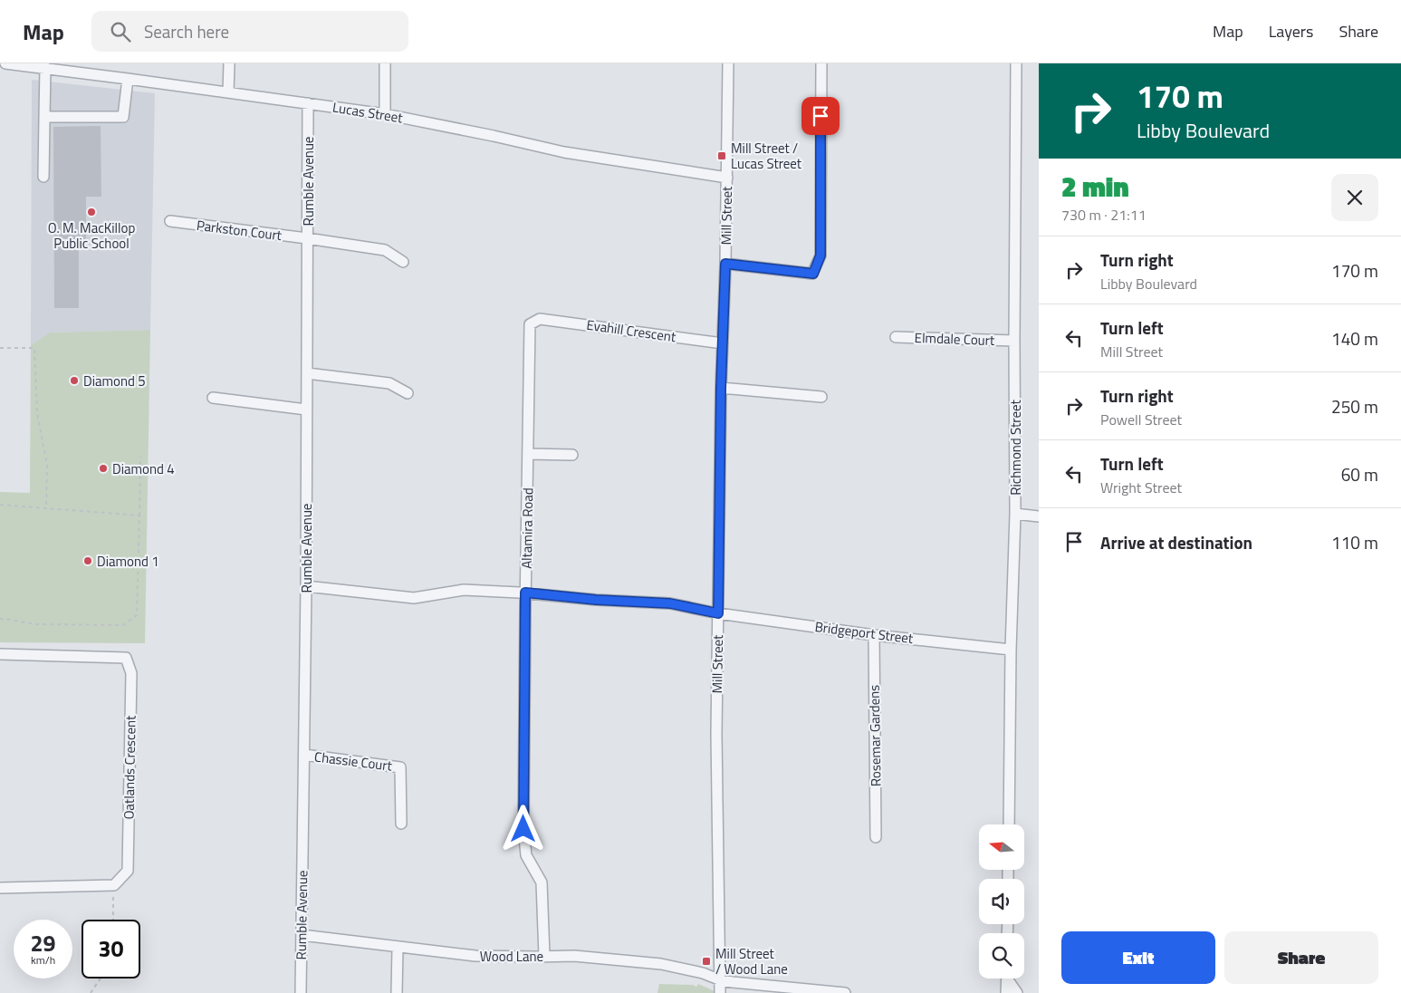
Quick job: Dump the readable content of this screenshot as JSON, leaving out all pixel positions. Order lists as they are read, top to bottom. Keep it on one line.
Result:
{"streets":{"street":["Lucas Street","Rumble Avenue","Mill Street","Parkston Court","Evahill Crescent","Elmdale Court","Richmond Street","Altamira Road","Bridgeport Street","Rosemar Gardens","Chassie Court","Oatlands Crescent","Wood Lane"]},"crossings":[["Lucas Street","Rumble Avenue"],["Lucas Street","Mill Street"],["Rumble Avenue","Parkston Court"],["Rumble Avenue","Bridgeport Street"],["Rumble Avenue","Chassie Court"],["Rumble Avenue","Wood Lane"],["Mill Street","Evahill Crescent"],["Mill Street","Bridgeport Street"],["Mill Street","Wood Lane"],["Evahill Crescent","Altamira Road"],["Elmdale Court","Richmond Street"],["Richmond Street","Bridgeport Street"],["Altamira Road","Bridgeport Street"],["Altamira Road","Wood Lane"],["Bridgeport Street","Rosemar Gardens"]],"places":{"transit":["Mill Street / Lucas Street","Mill Street / Wood Lane"],"other":["O. M. MacKillop Public School","Diamond 5","Diamond 4","Diamond 1"]},"north":"left","page":{"header":"Map","search":"Search here","nav":["Map","Layers","Share"],"turn":["170 m","Libby Boulevard"],"heading":["2 min","730 m · 21:11"],"list":[{"name":"Turn right","note":"Libby Boulevard","value":"170 m"},{"name":"Turn left","note":"Mill Street","value":"140 m"},{"name":"Turn right","note":"Powell Street","value":"250 m"},{"name":"Turn left","note":"Wright Street","value":"60 m"},{"name":"Arrive at destination","value":"110 m"}],"speed":"29 km/h","limit":"30","buttons":["Exit","Share"]}}
